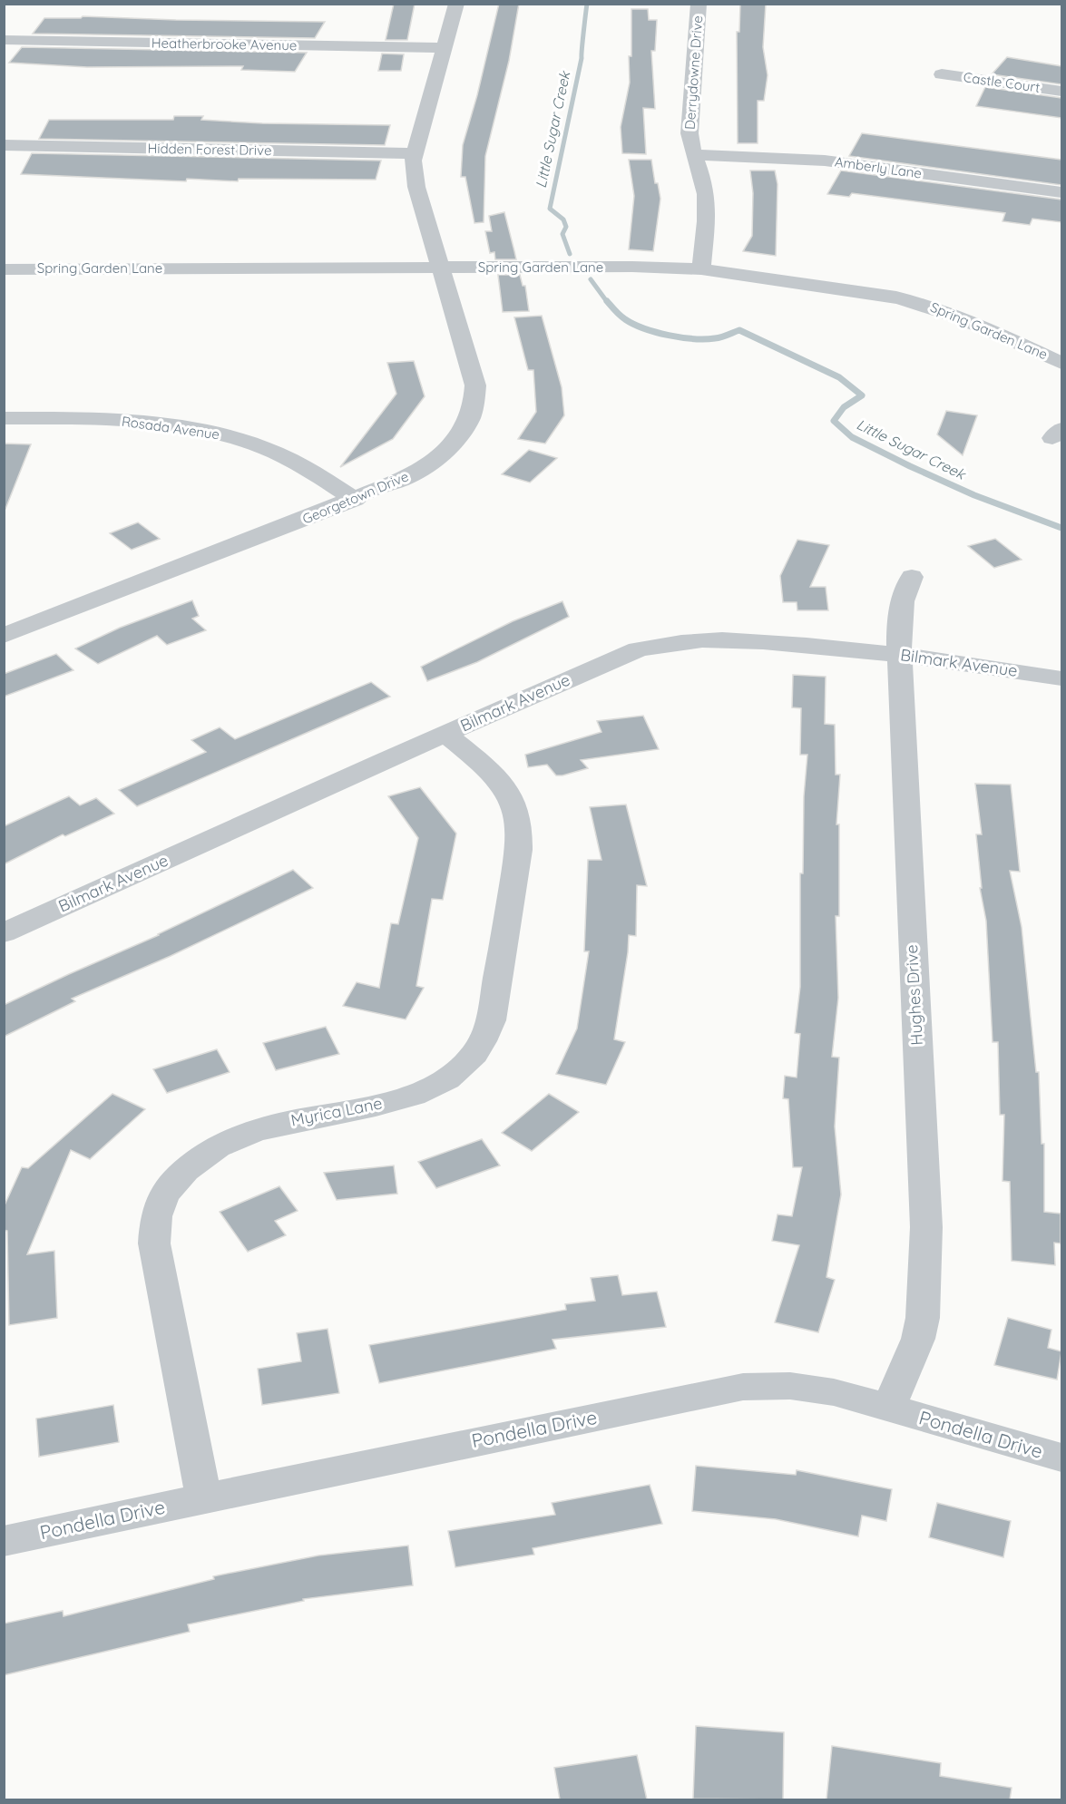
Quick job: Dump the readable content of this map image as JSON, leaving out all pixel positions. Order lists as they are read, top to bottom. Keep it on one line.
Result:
{"streets":{"street":["Heatherbrooke Avenue","Derrydowne Drive","Castle Court","Hidden Forest Drive","Amberly Lane","Spring Garden Lane","Rosada Avenue","Georgetown Drive","Bilmark Avenue","Hughes Drive","Myrica Lane","Pondella Drive"]},"crossings":[["Heatherbrooke Avenue","Georgetown Drive"],["Derrydowne Drive","Amberly Lane"],["Derrydowne Drive","Spring Garden Lane"],["Hidden Forest Drive","Georgetown Drive"],["Spring Garden Lane","Georgetown Drive"],["Rosada Avenue","Georgetown Drive"],["Bilmark Avenue","Hughes Drive"],["Bilmark Avenue","Myrica Lane"],["Hughes Drive","Pondella Drive"],["Myrica Lane","Pondella Drive"]],"water":["Little Sugar Creek"]}
